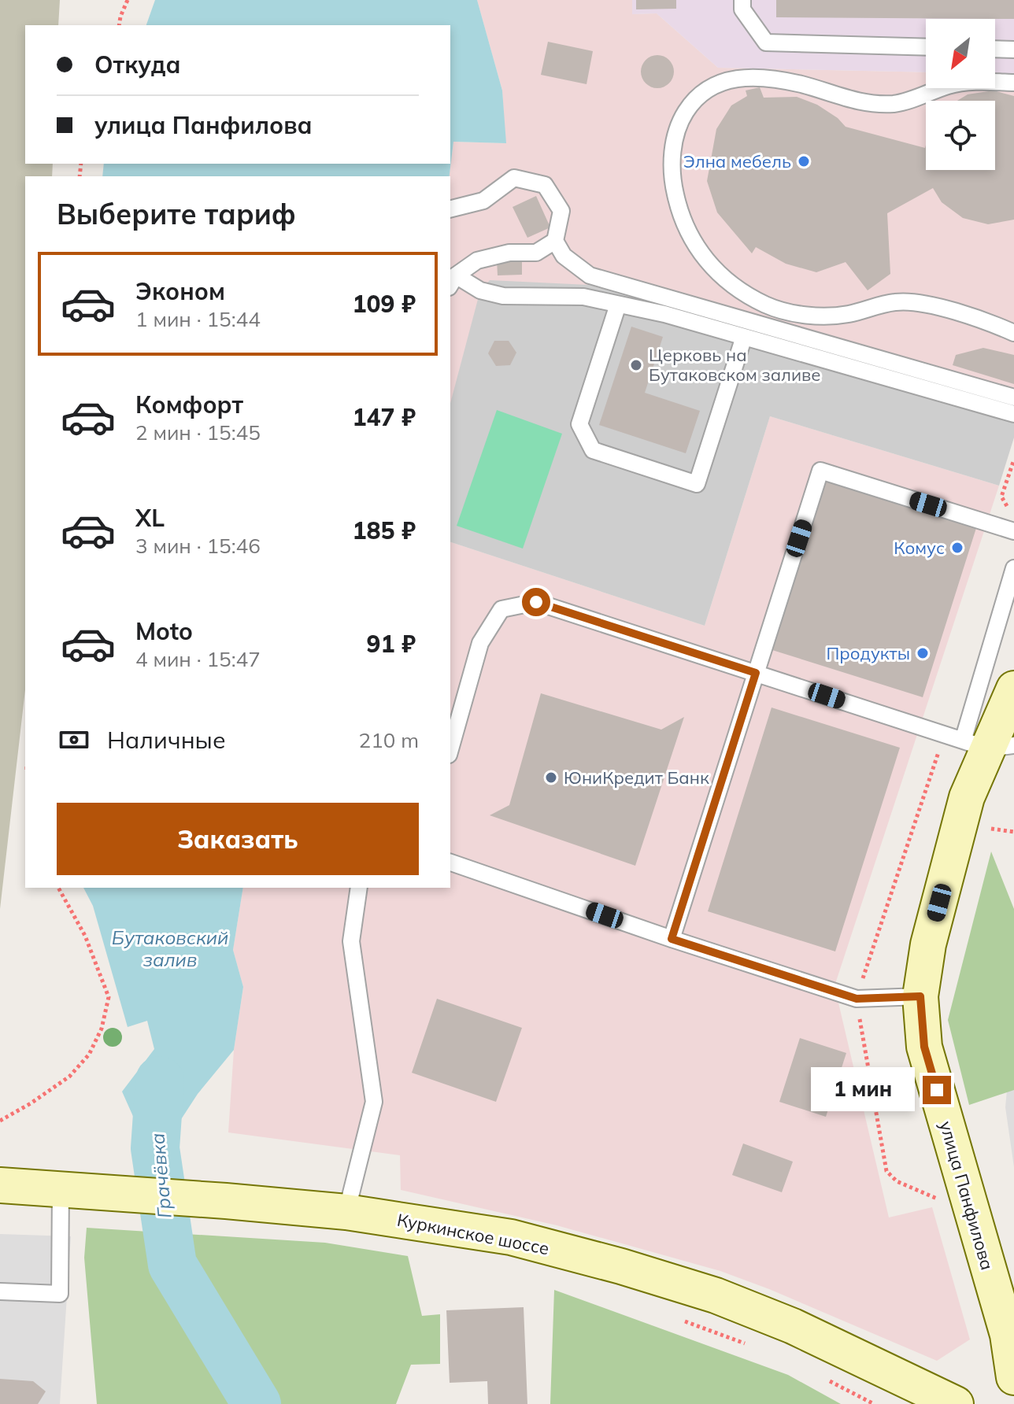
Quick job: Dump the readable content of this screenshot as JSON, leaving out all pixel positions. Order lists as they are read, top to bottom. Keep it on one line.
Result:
{"streets":{"street":["улица Панфилова","Куркинское шоссе"]},"water":["Бутаковский залив","Грачёвка"],"places":["Элна мебель","Церковь на Бутаковском заливе","Комус","Продукты","ЮниКредит Банк"],"north":"bottom left","page":{"banner":["Откуда","улица Панфилова"],"heading":"Выберите тариф","list":[{"name":"Эконом","note":"1 мин · 15:44","value":"109 ₽"},{"name":"Комфорт","note":"2 мин · 15:45","value":"147 ₽"},{"name":"XL","note":"3 мин · 15:46","value":"185 ₽"},{"name":"Moto","note":"4 мин · 15:47","value":"91 ₽"}],"pay":["Наличные","210 m"],"buttons":"Заказать","bubble":"1 мин"}}
